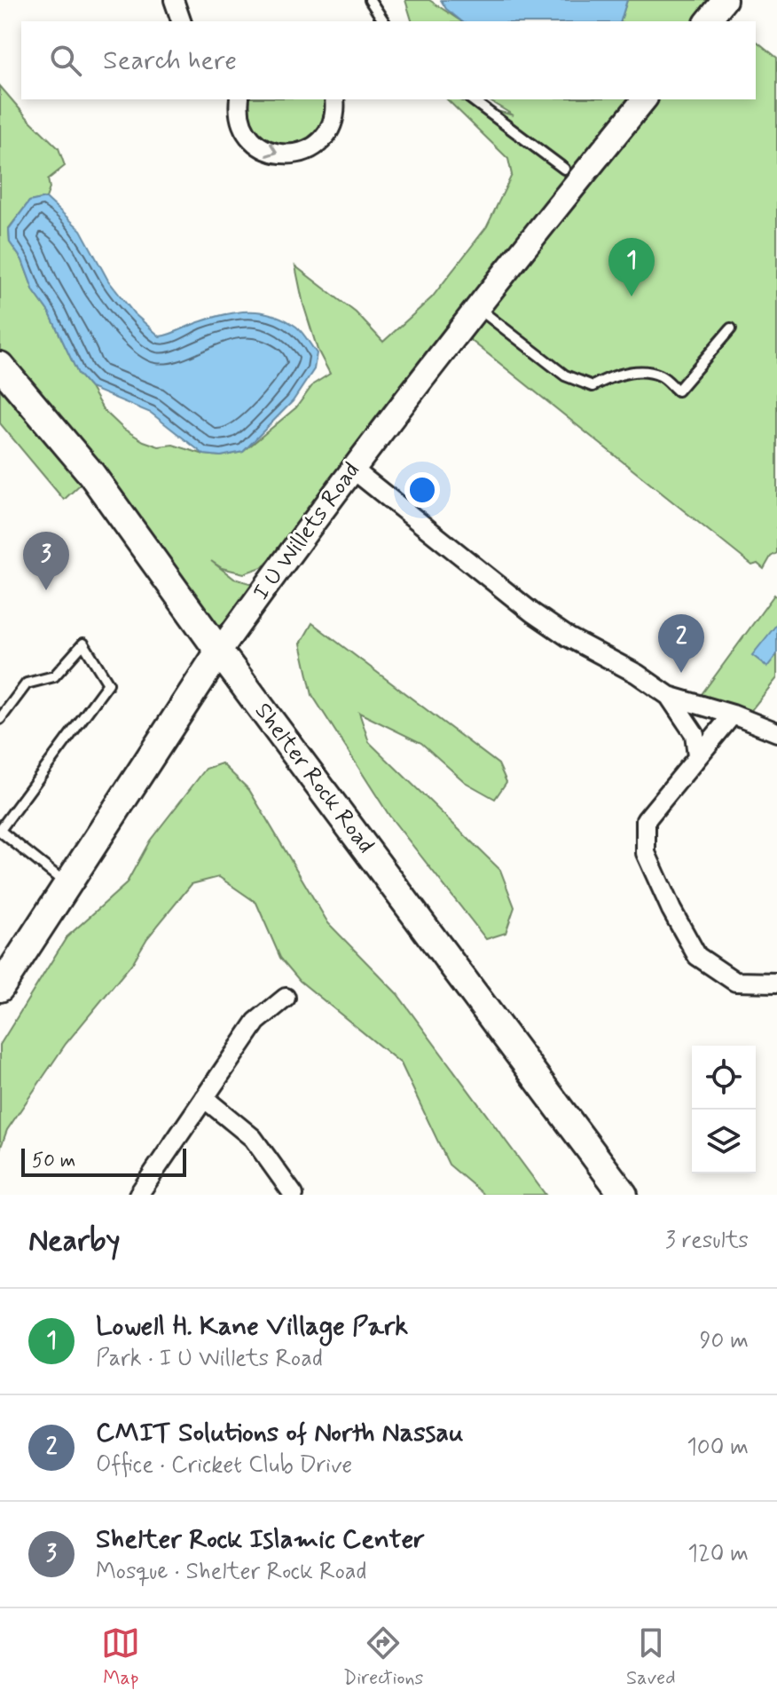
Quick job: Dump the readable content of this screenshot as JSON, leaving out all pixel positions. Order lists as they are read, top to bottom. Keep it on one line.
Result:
{"streets":{"main road":["I U Willets Road","Shelter Rock Road"]},"crossings":[["I U Willets Road","Shelter Rock Road"]],"scale_bar":"50 m","page":{"search":"Search here","pins":["1","3","2"],"scale":"50 m","heading":["Nearby","3 results"],"list":[{"mark":"1","name":"Lowell H. Kane Village Park","note":"Park · I U Willets Road","value":"90 m"},{"mark":"2","name":"CMIT Solutions of North Nassau","note":"Office · Cricket Club Drive","value":"100 m"},{"mark":"3","name":"Shelter Rock Islamic Center","note":"Mosque · Shelter Rock Road","value":"120 m"}],"nav":["Map","Directions","Saved"]}}
